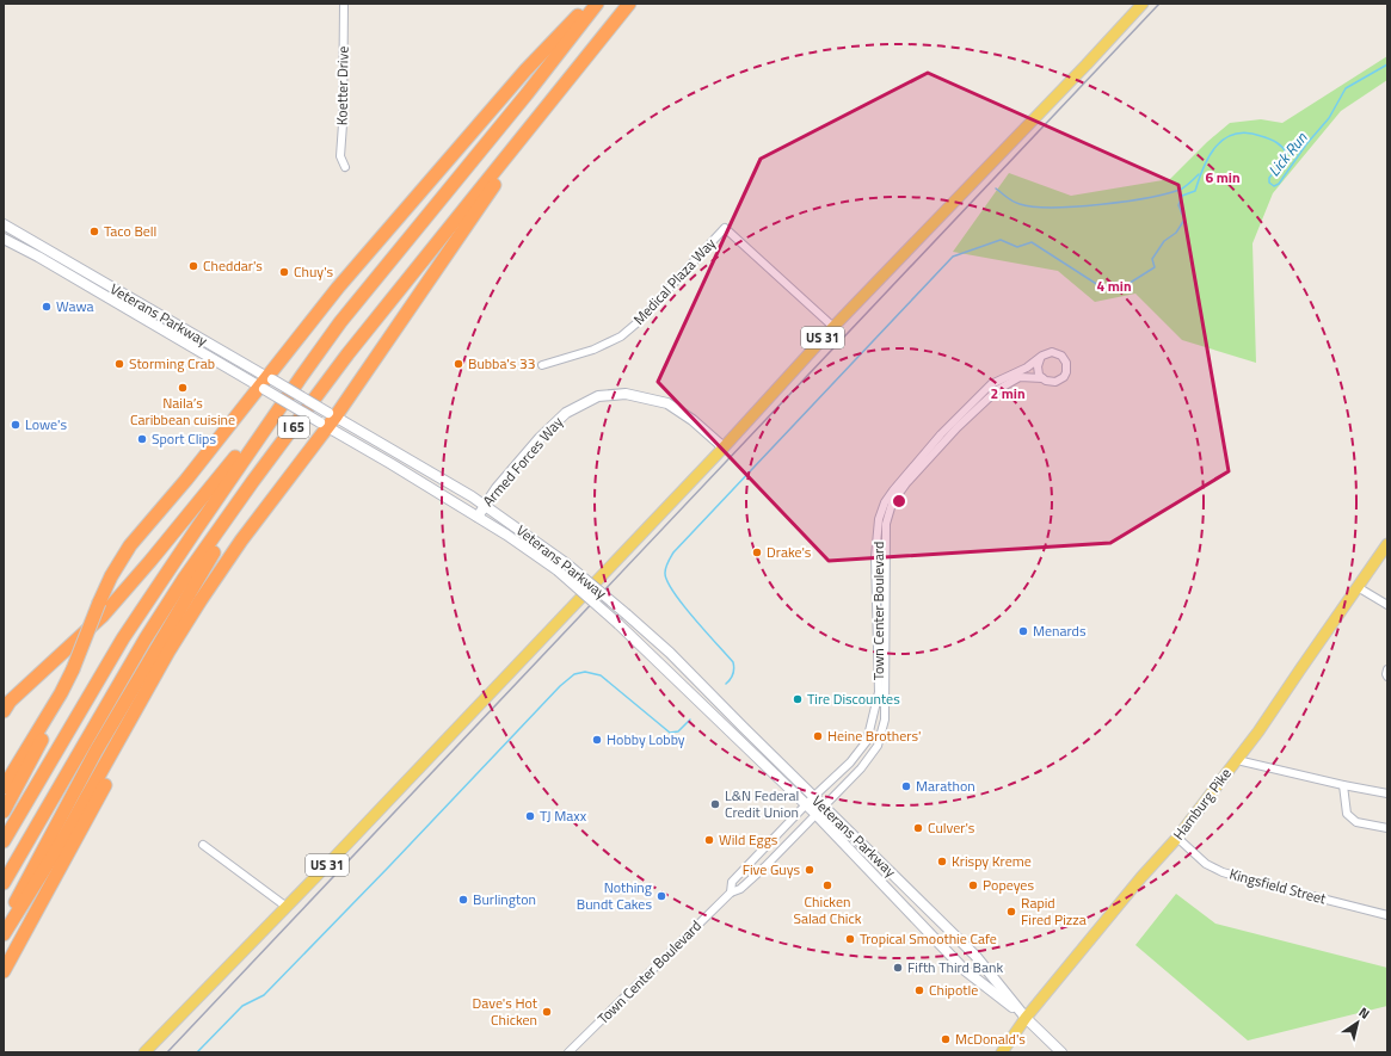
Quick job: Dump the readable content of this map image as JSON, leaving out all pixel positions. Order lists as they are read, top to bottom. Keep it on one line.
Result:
{"streets":{"highway":["I 65"],"main road":["Veterans Parkway","US 31","Armed Forces Way","Hamburg Pike"],"street":["Koetter Drive","Medical Plaza Way","Town Center Boulevard","Kingsfield Street"]},"crossings":[["Medical Plaza Way","US 31"],["Veterans Parkway","Armed Forces Way"],["Veterans Parkway","Town Center Boulevard"],["Veterans Parkway","Hamburg Pike"],["US 31","Armed Forces Way"],["Hamburg Pike","Kingsfield Street"]],"water":["Lick Run"],"places":["Taco Bell","Cheddar's","Chuy's","Wawa","Storming Crab","Bubba's 33","Naila’s Caribbean cuisine","Lowe's","Sport Clips","Drake's","Menards","Tire Discountes","Heine Brothers'","Hobby Lobby","Marathon","L&N Federal Credit Union","TJ Maxx","Culver's","Wild Eggs","Krispy Kreme","Five Guys","Chicken Salad Chick","Popeyes","Nothing Bundt Cakes","Burlington","Rapid Fired Pizza","Tropical Smoothie Cafe","Fifth Third Bank","Chipotle","Dave's Hot Chicken","McDonald's"],"north":"top right","rings":["6 min","4 min","2 min"]}
